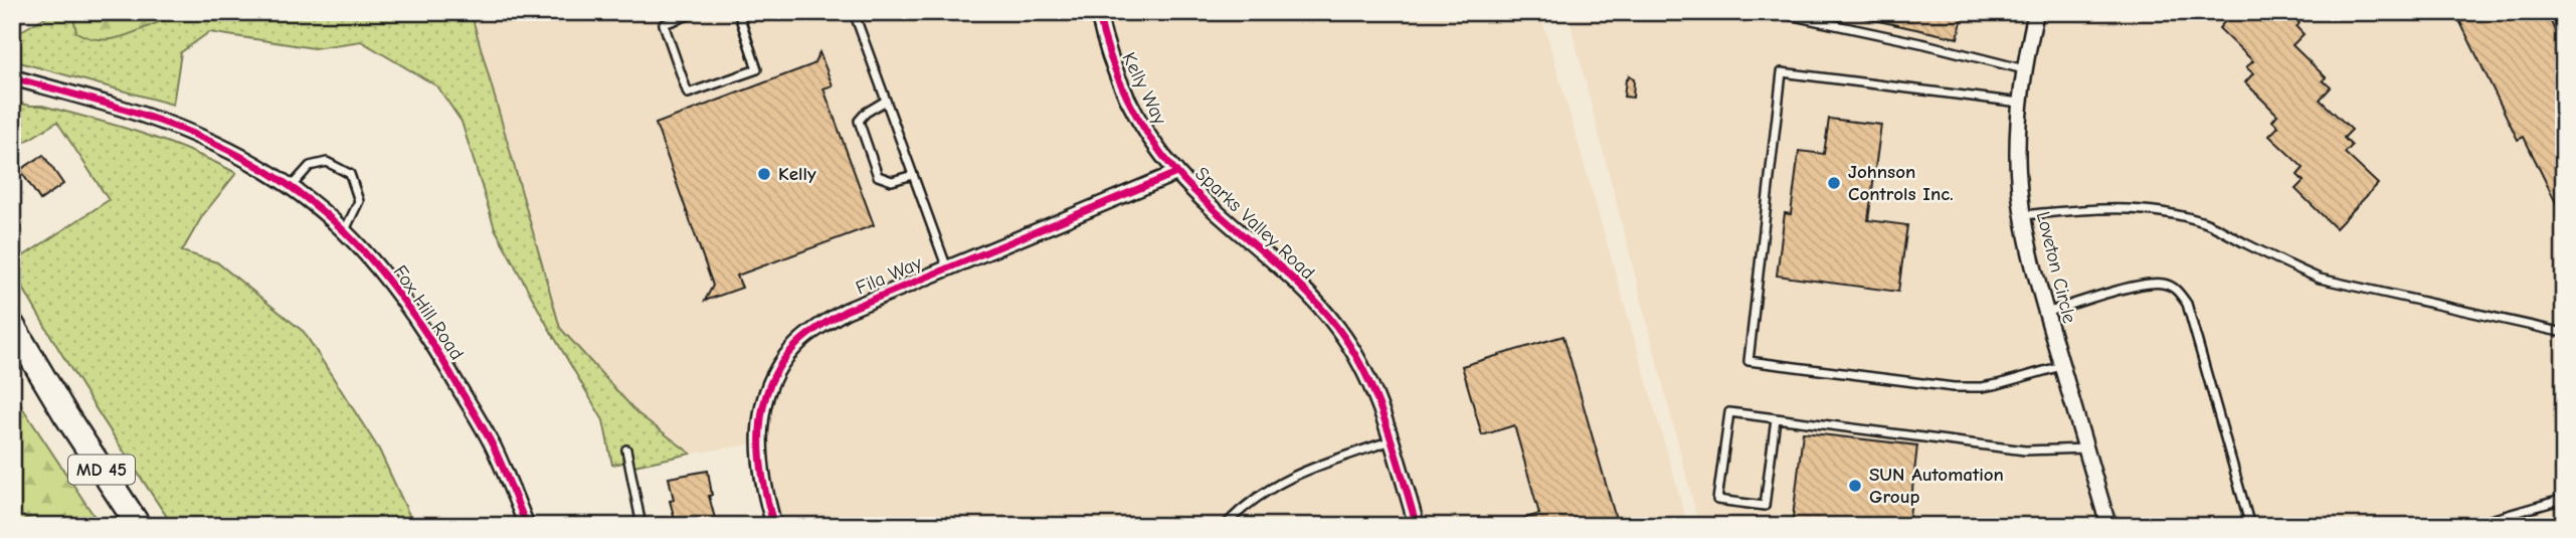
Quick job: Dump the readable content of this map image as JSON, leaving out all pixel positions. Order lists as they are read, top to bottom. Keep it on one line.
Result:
{"streets":{"main road":["MD 45"],"street":["Kelly Way","Sparks Valley Road","Loveton Circle","Fila Way","Fox Hill Road"]},"crossings":[["Kelly Way","Sparks Valley Road"],["Kelly Way","Fila Way"],["Sparks Valley Road","Fila Way"]],"places":["Kelly","Johnson Controls Inc.","SUN Automation Group"]}
